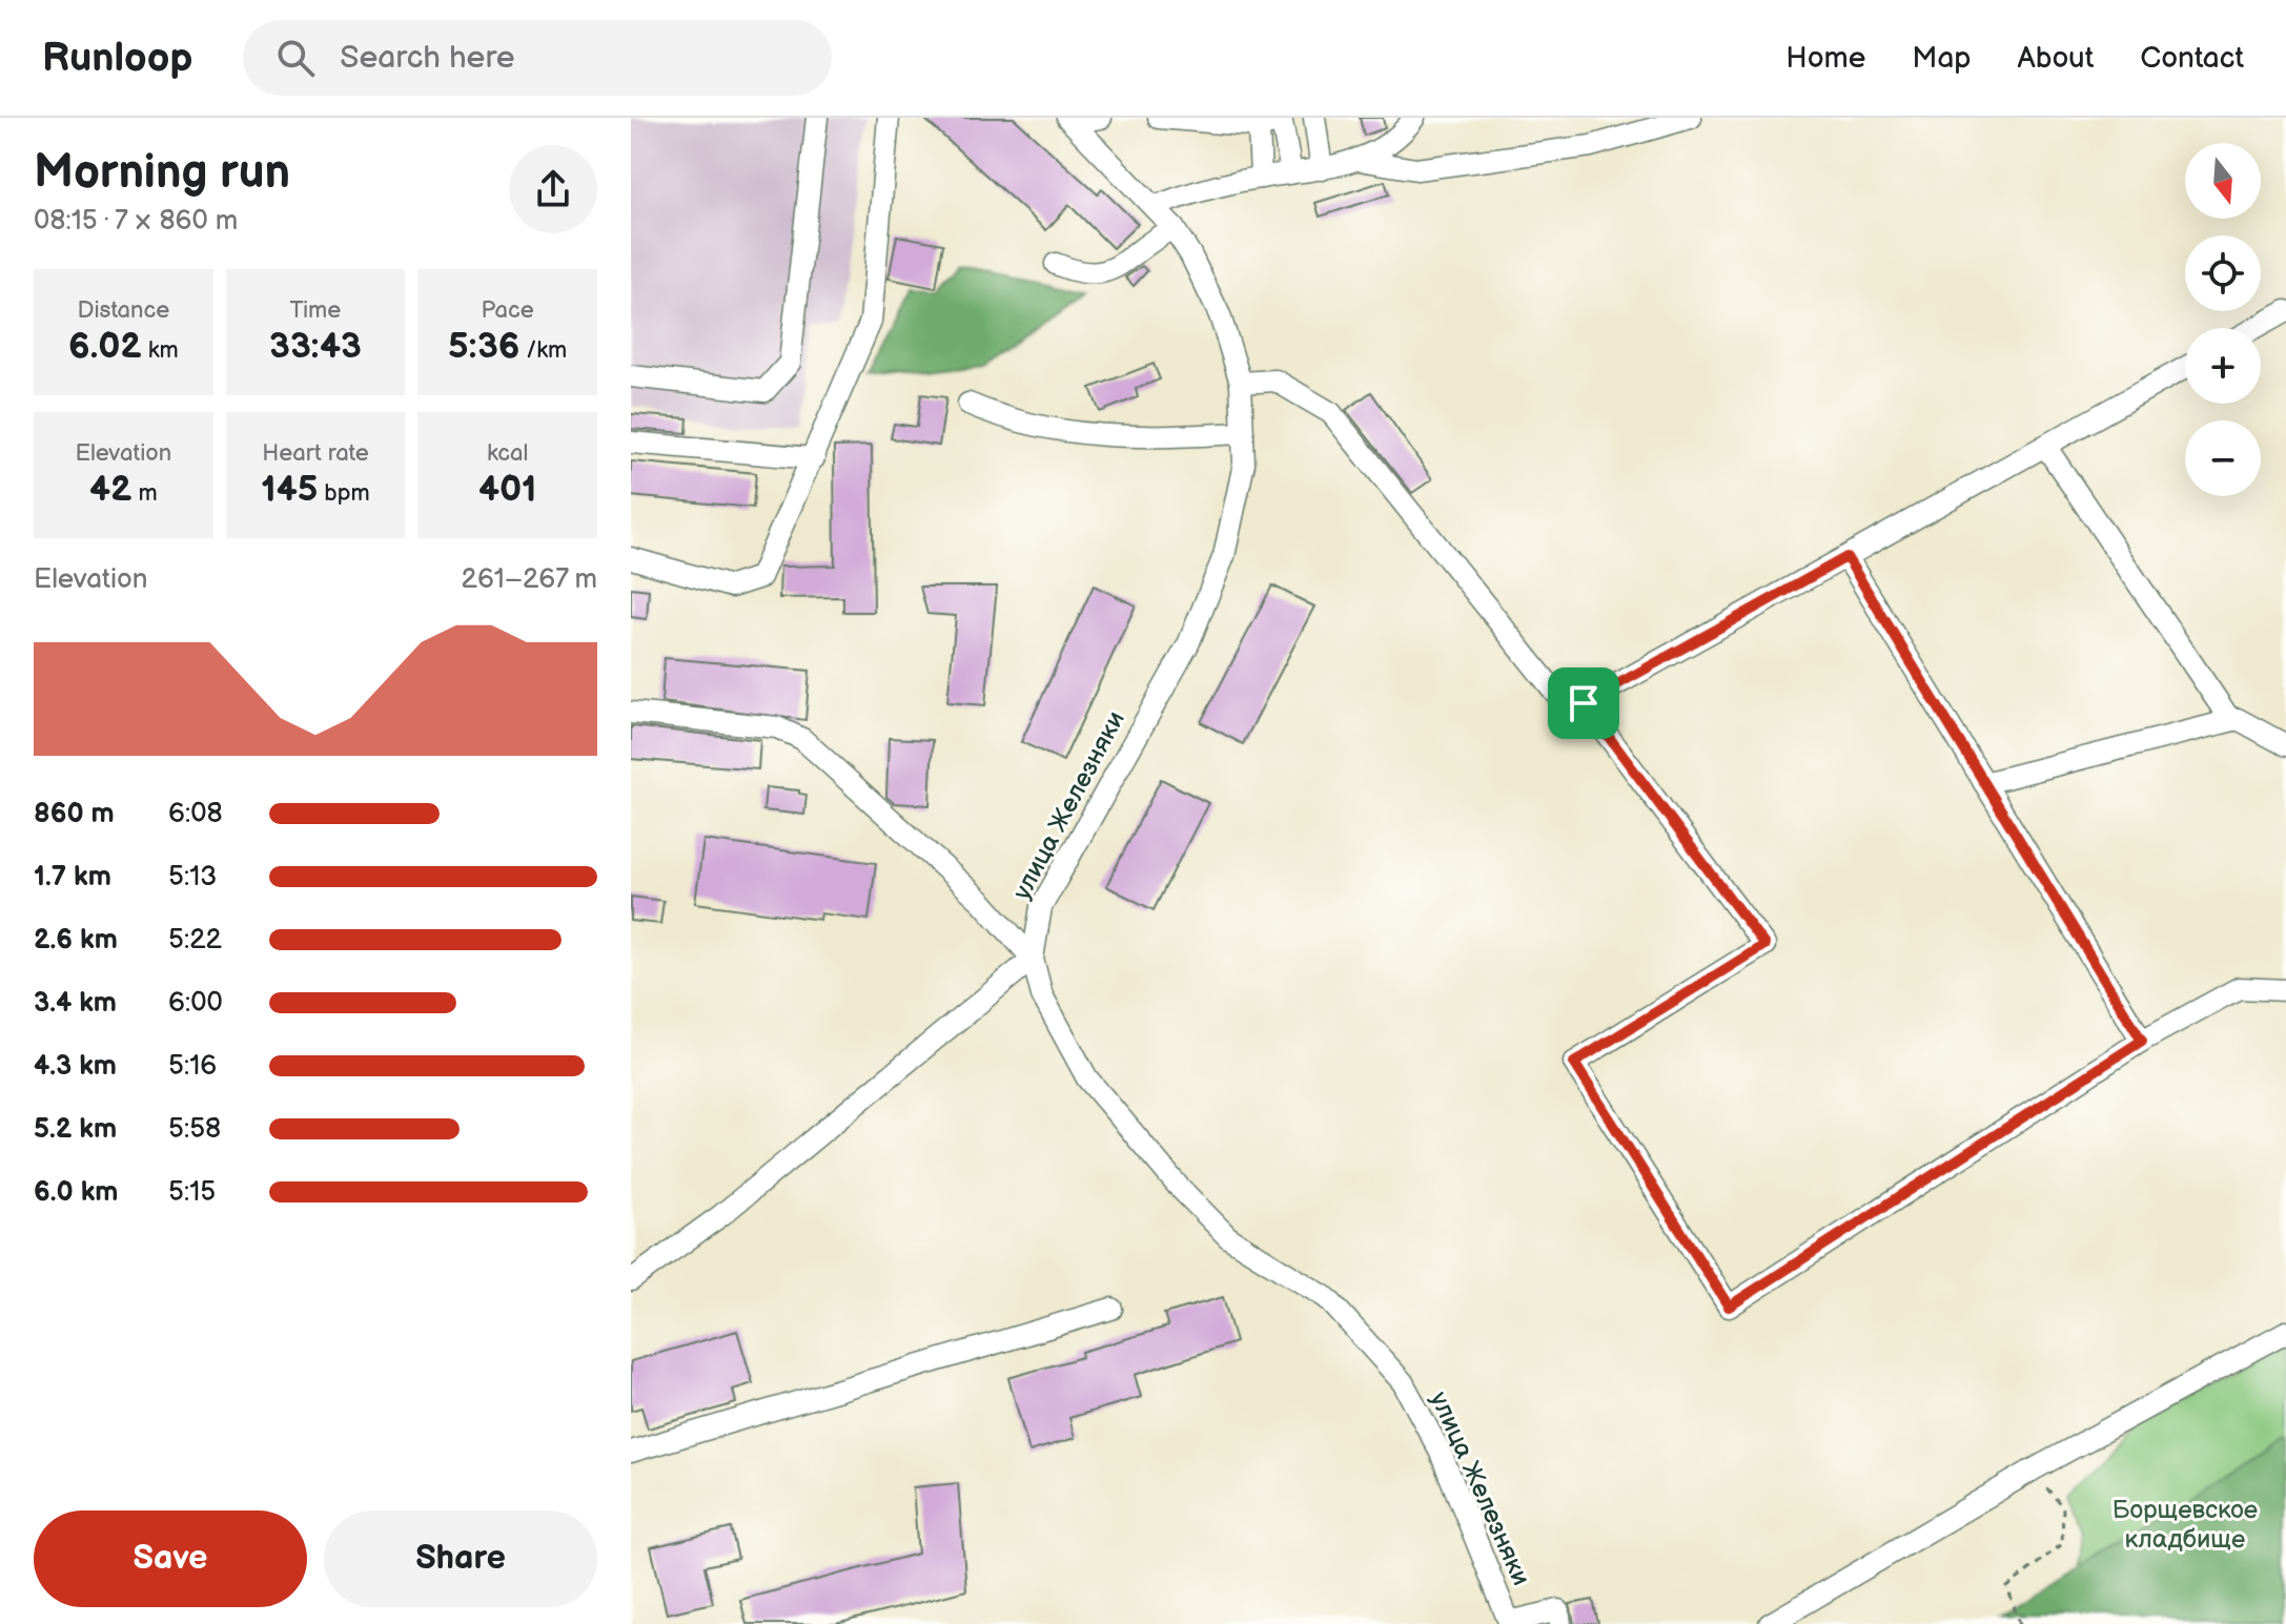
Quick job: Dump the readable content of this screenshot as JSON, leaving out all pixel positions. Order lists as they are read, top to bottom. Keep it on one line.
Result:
{"streets":{"street":["улица Железняки"]},"parks":["Борщевское кладбище"],"north":"bottom","page":{"header":"Runloop","search":"Search here","nav":["Home","Map","About","Contact"],"heading":["Morning run","08:15 · 7 × 860 m"],"map_buttons":["+","−"],"stats":[["Distance","6.02 km"],["Time","33:43"],["Pace","5:36 /km"],["Elevation","42 m"],["Heart rate","145 bpm"],["kcal","401"]],"chart":["Elevation","261–267 m"],"list":[{"name":"860 m","note":"6:08"},{"name":"1.7 km","note":"5:13"},{"name":"2.6 km","note":"5:22"},{"name":"3.4 km","note":"6:00"},{"name":"4.3 km","note":"5:16"},{"name":"5.2 km","note":"5:58"},{"name":"6.0 km","note":"5:15"}],"buttons":["Save","Share"]}}
